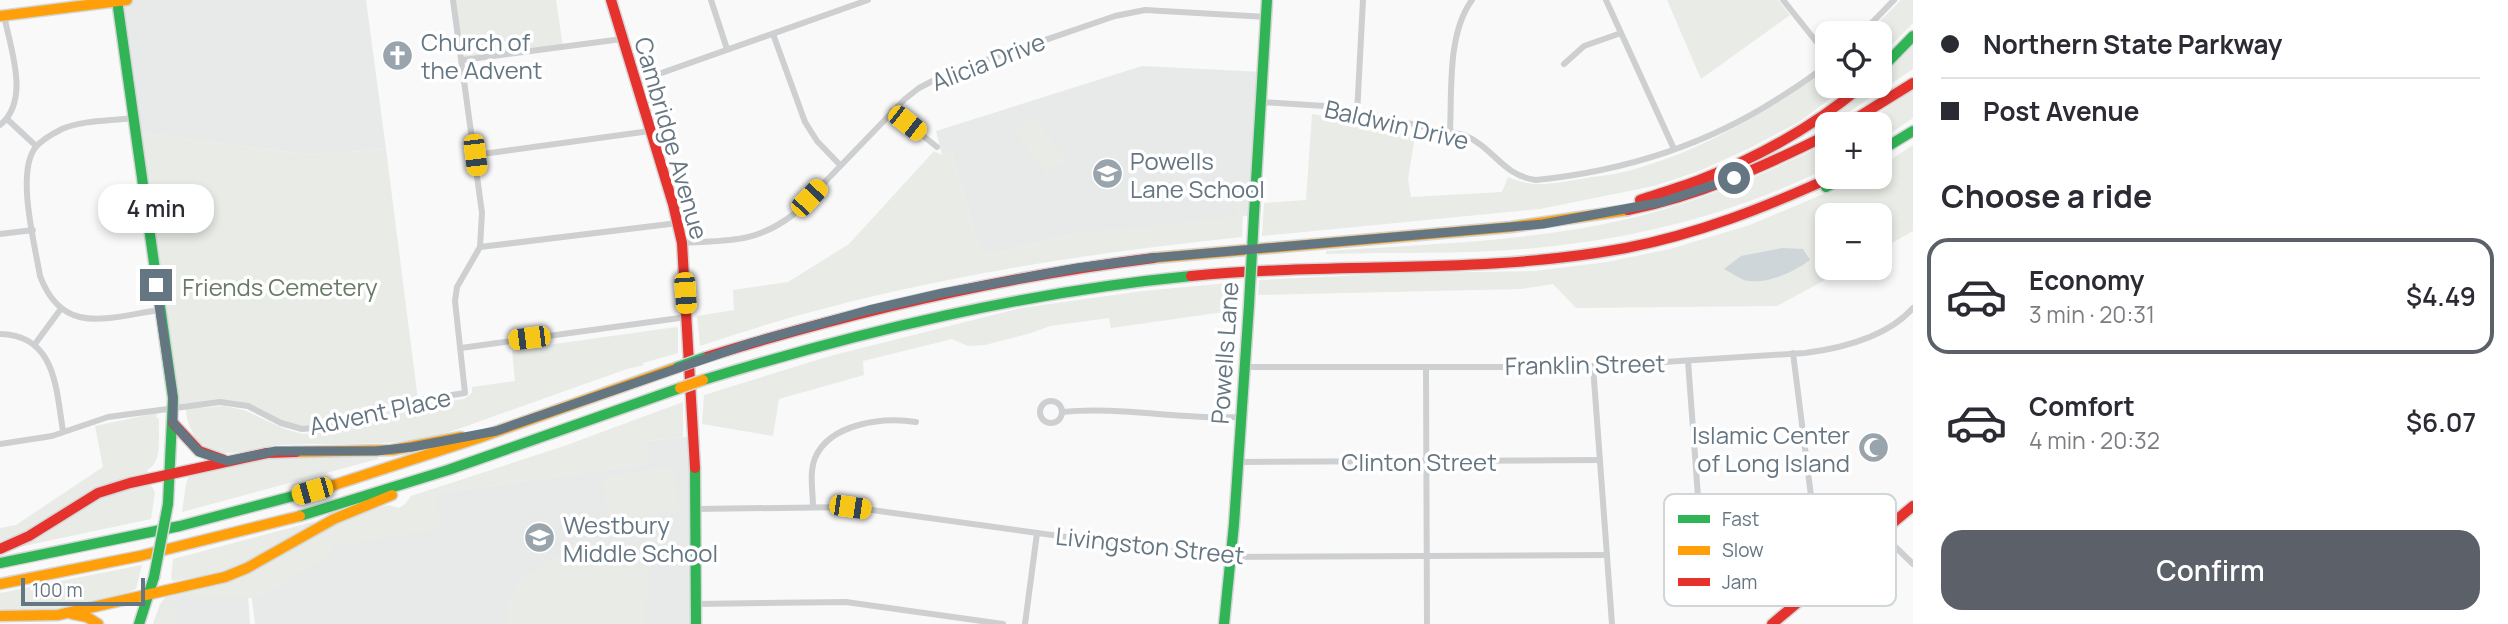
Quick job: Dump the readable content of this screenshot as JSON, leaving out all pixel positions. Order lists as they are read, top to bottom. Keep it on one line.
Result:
{"streets":{"main road":["Cambridge Avenue","Powells Lane"],"street":["Alicia Drive","Baldwin Drive","Franklin Street","Advent Place","Clinton Street","Livingston Street"]},"crossings":[["Alicia Drive","Cambridge Avenue"],["Alicia Drive","Powells Lane"],["Baldwin Drive","Powells Lane"],["Cambridge Avenue","Livingston Street"],["Powells Lane","Franklin Street"],["Powells Lane","Clinton Street"],["Powells Lane","Livingston Street"]],"parks":["Friends Cemetery"],"places":{"church":["Church of the Advent"],"school or university":["Powells Lane School","Westbury Middle School"],"mosque":["Islamic Center of Long Island"]},"legend":["Fast","Slow","Jam"],"scale_bar":"100 m","page":{"banner":["Northern State Parkway","Post Avenue"],"map_buttons":["+","−"],"heading":"Choose a ride","bubble":"4 min","list":[{"name":"Economy","note":"3 min · 20:31","value":"$4.49"},{"name":"Comfort","note":"4 min · 20:32","value":"$6.07"}],"buttons":"Confirm","scale":"100 m"}}
